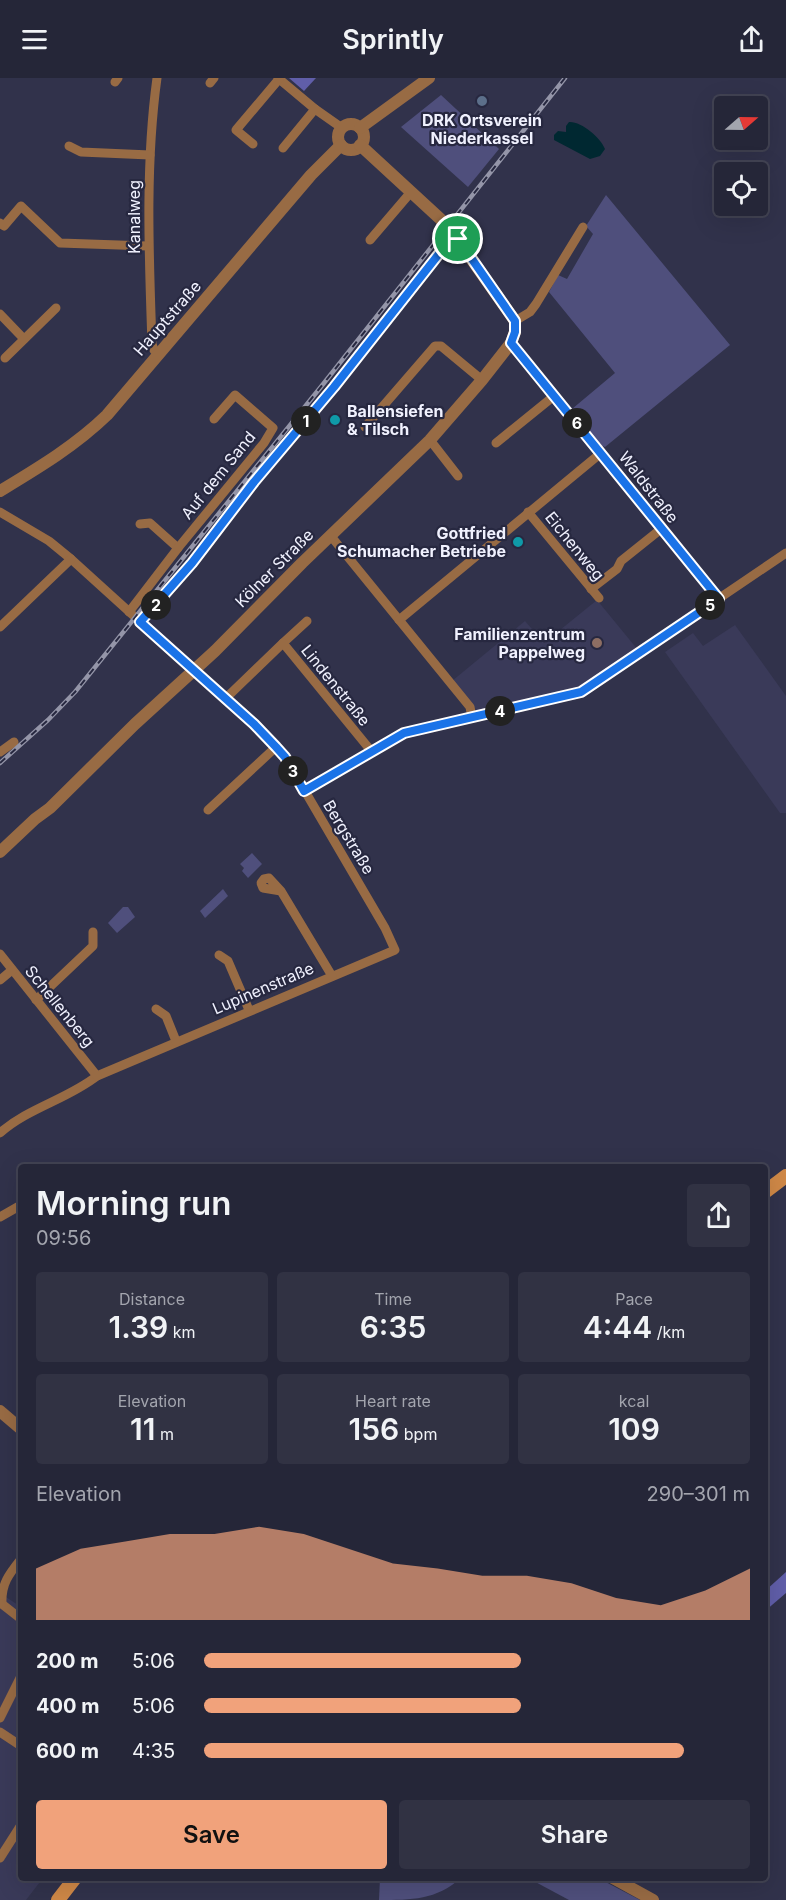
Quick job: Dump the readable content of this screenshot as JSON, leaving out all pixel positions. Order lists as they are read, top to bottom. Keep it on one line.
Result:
{"streets":{"street":["Kanalweg","Hauptstraße","Auf dem Sand","Waldstraße","Eichenweg","Kölner Straße","Lindenstraße","Bergstraße","Lupinenstraße","Schellenberg"]},"crossings":[["Kanalweg","Hauptstraße"],["Auf dem Sand","Bergstraße"],["Waldstraße","Kölner Straße"],["Kölner Straße","Bergstraße"],["Lindenstraße","Bergstraße"],["Bergstraße","Lupinenstraße"],["Lupinenstraße","Schellenberg"]],"places":["DRK Ortsverein Niederkassel","Ballensiefen & Tilsch","Gottfried Schumacher Betriebe","Familienzentrum Pappelweg"],"north":"right","page":{"header":"Sprintly","pins":["1","6","2","5","4","3"],"heading":["Morning run","09:56"],"stats":[["Distance","1.39 km"],["Time","6:35"],["Pace","4:44 /km"],["Elevation","11 m"],["Heart rate","156 bpm"],["kcal","109"]],"chart":["Elevation","290–301 m"],"list":[{"name":"200 m","note":"5:06"},{"name":"400 m","note":"5:06"},{"name":"600 m","note":"4:35"}],"buttons":["Save","Share"]}}
